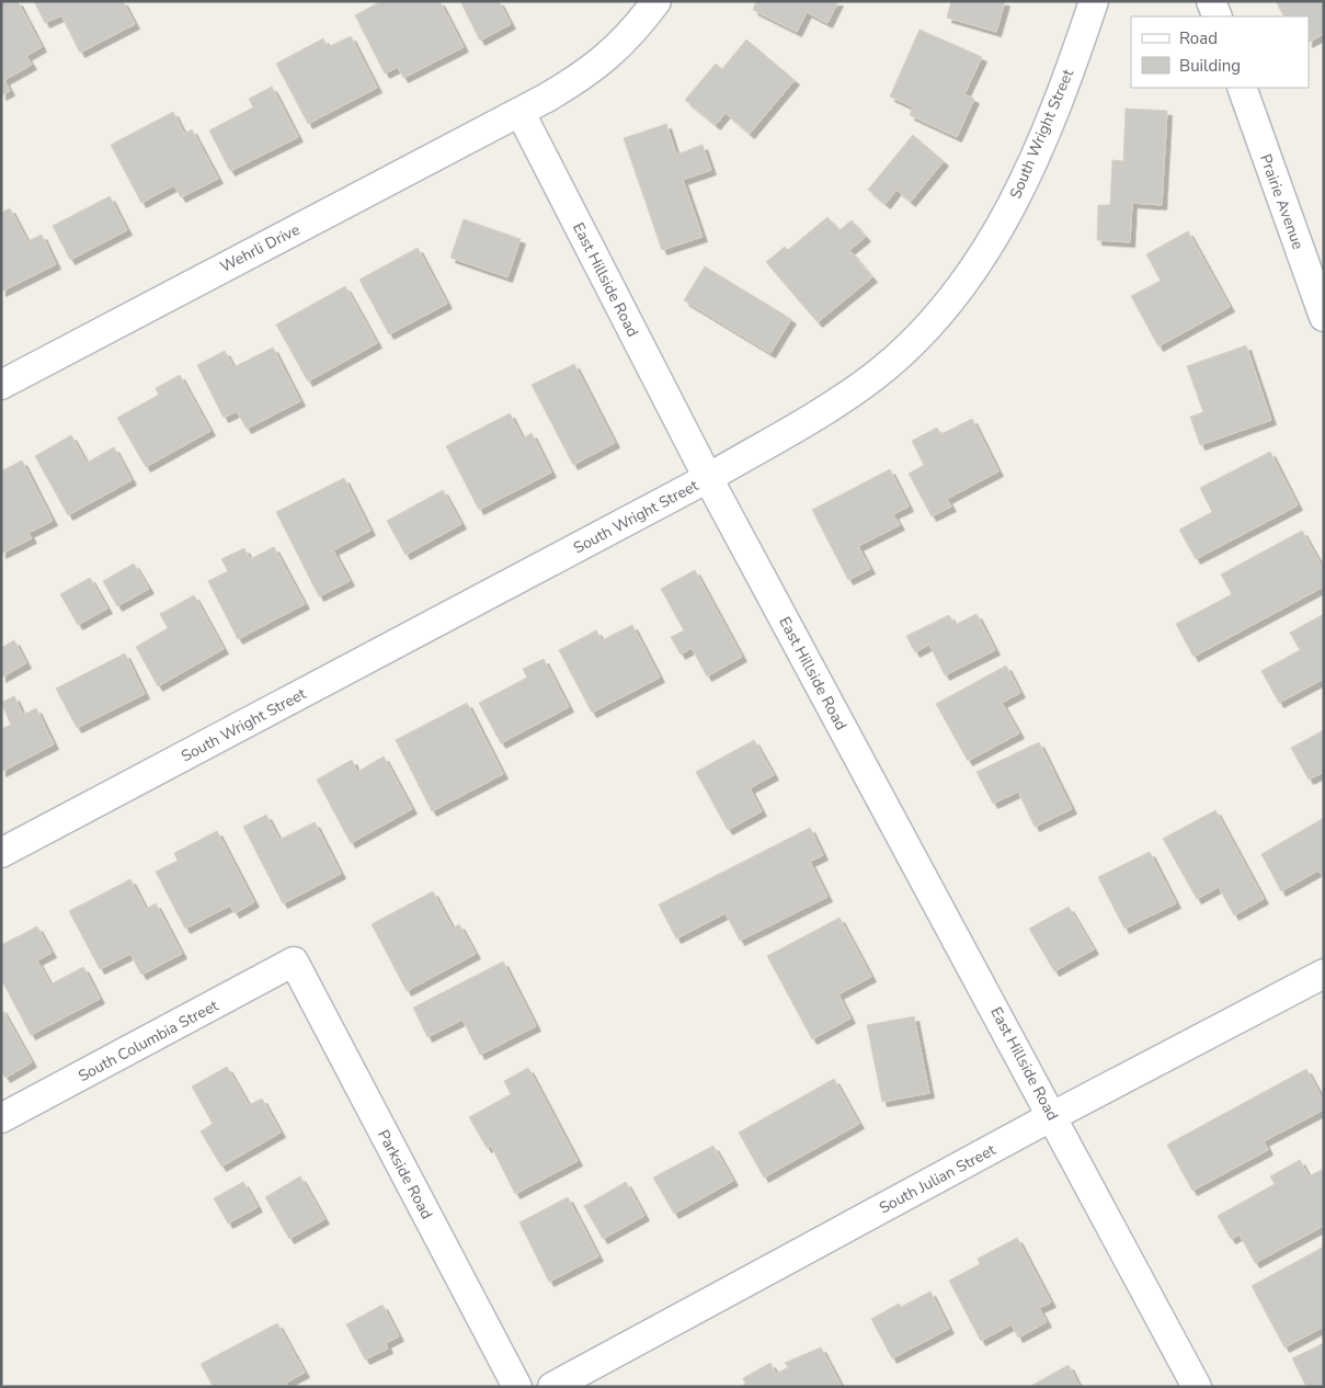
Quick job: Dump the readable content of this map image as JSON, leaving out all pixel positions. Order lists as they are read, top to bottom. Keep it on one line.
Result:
{"streets":{"street":["South Wright Street","Prairie Avenue","Wehrli Drive","East Hillside Road","South Columbia Street","Parkside Road","South Julian Street"]},"crossings":[["South Wright Street","East Hillside Road"],["Wehrli Drive","East Hillside Road"],["East Hillside Road","South Julian Street"],["South Columbia Street","Parkside Road"]],"legend":["Road","Building"]}
